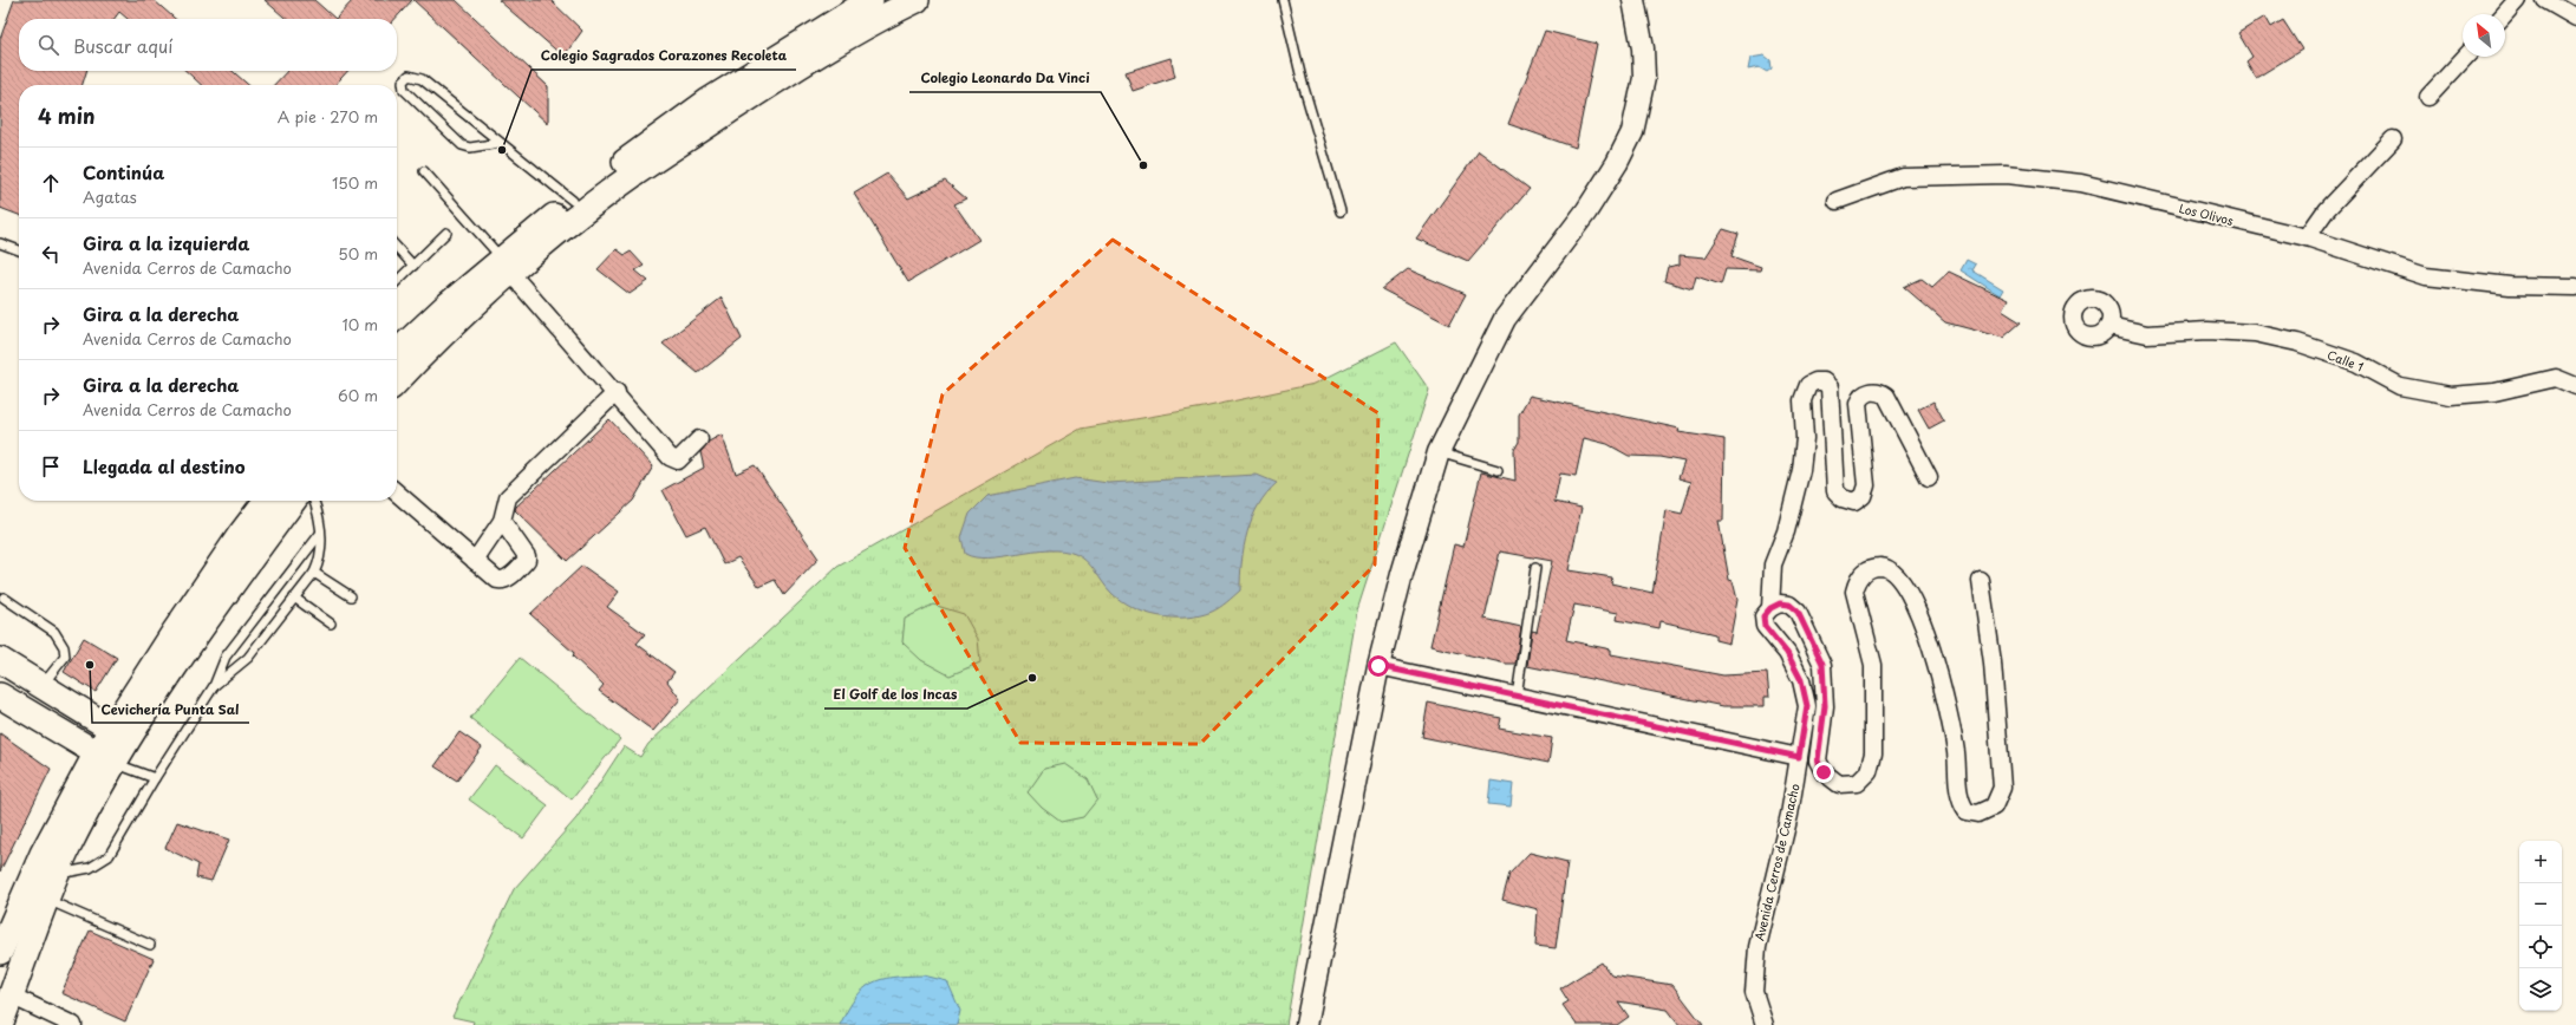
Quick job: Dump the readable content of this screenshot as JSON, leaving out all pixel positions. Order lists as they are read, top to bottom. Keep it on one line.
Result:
{"streets":{"street":["Los Olivos","Calle 1","Avenida Cerros de Camacho"]},"places":["Colegio Sagrados Corazones Recoleta","Colegio Leonardo Da Vinci","Cevichería Punta Sal","El Golf de los Incas"],"north":"top left","page":{"search":"Buscar aquí","heading":["4 min","A pie · 270 m"],"list":[["Continúa","Agatas","150 m"],["Gira a la izquierda","Avenida Cerros de Camacho","50 m"],["Gira a la derecha","Avenida Cerros de Camacho","10 m"],["Gira a la derecha","Avenida Cerros de Camacho","60 m"],"Llegada al destino"],"map_buttons":["+","−"]}}
